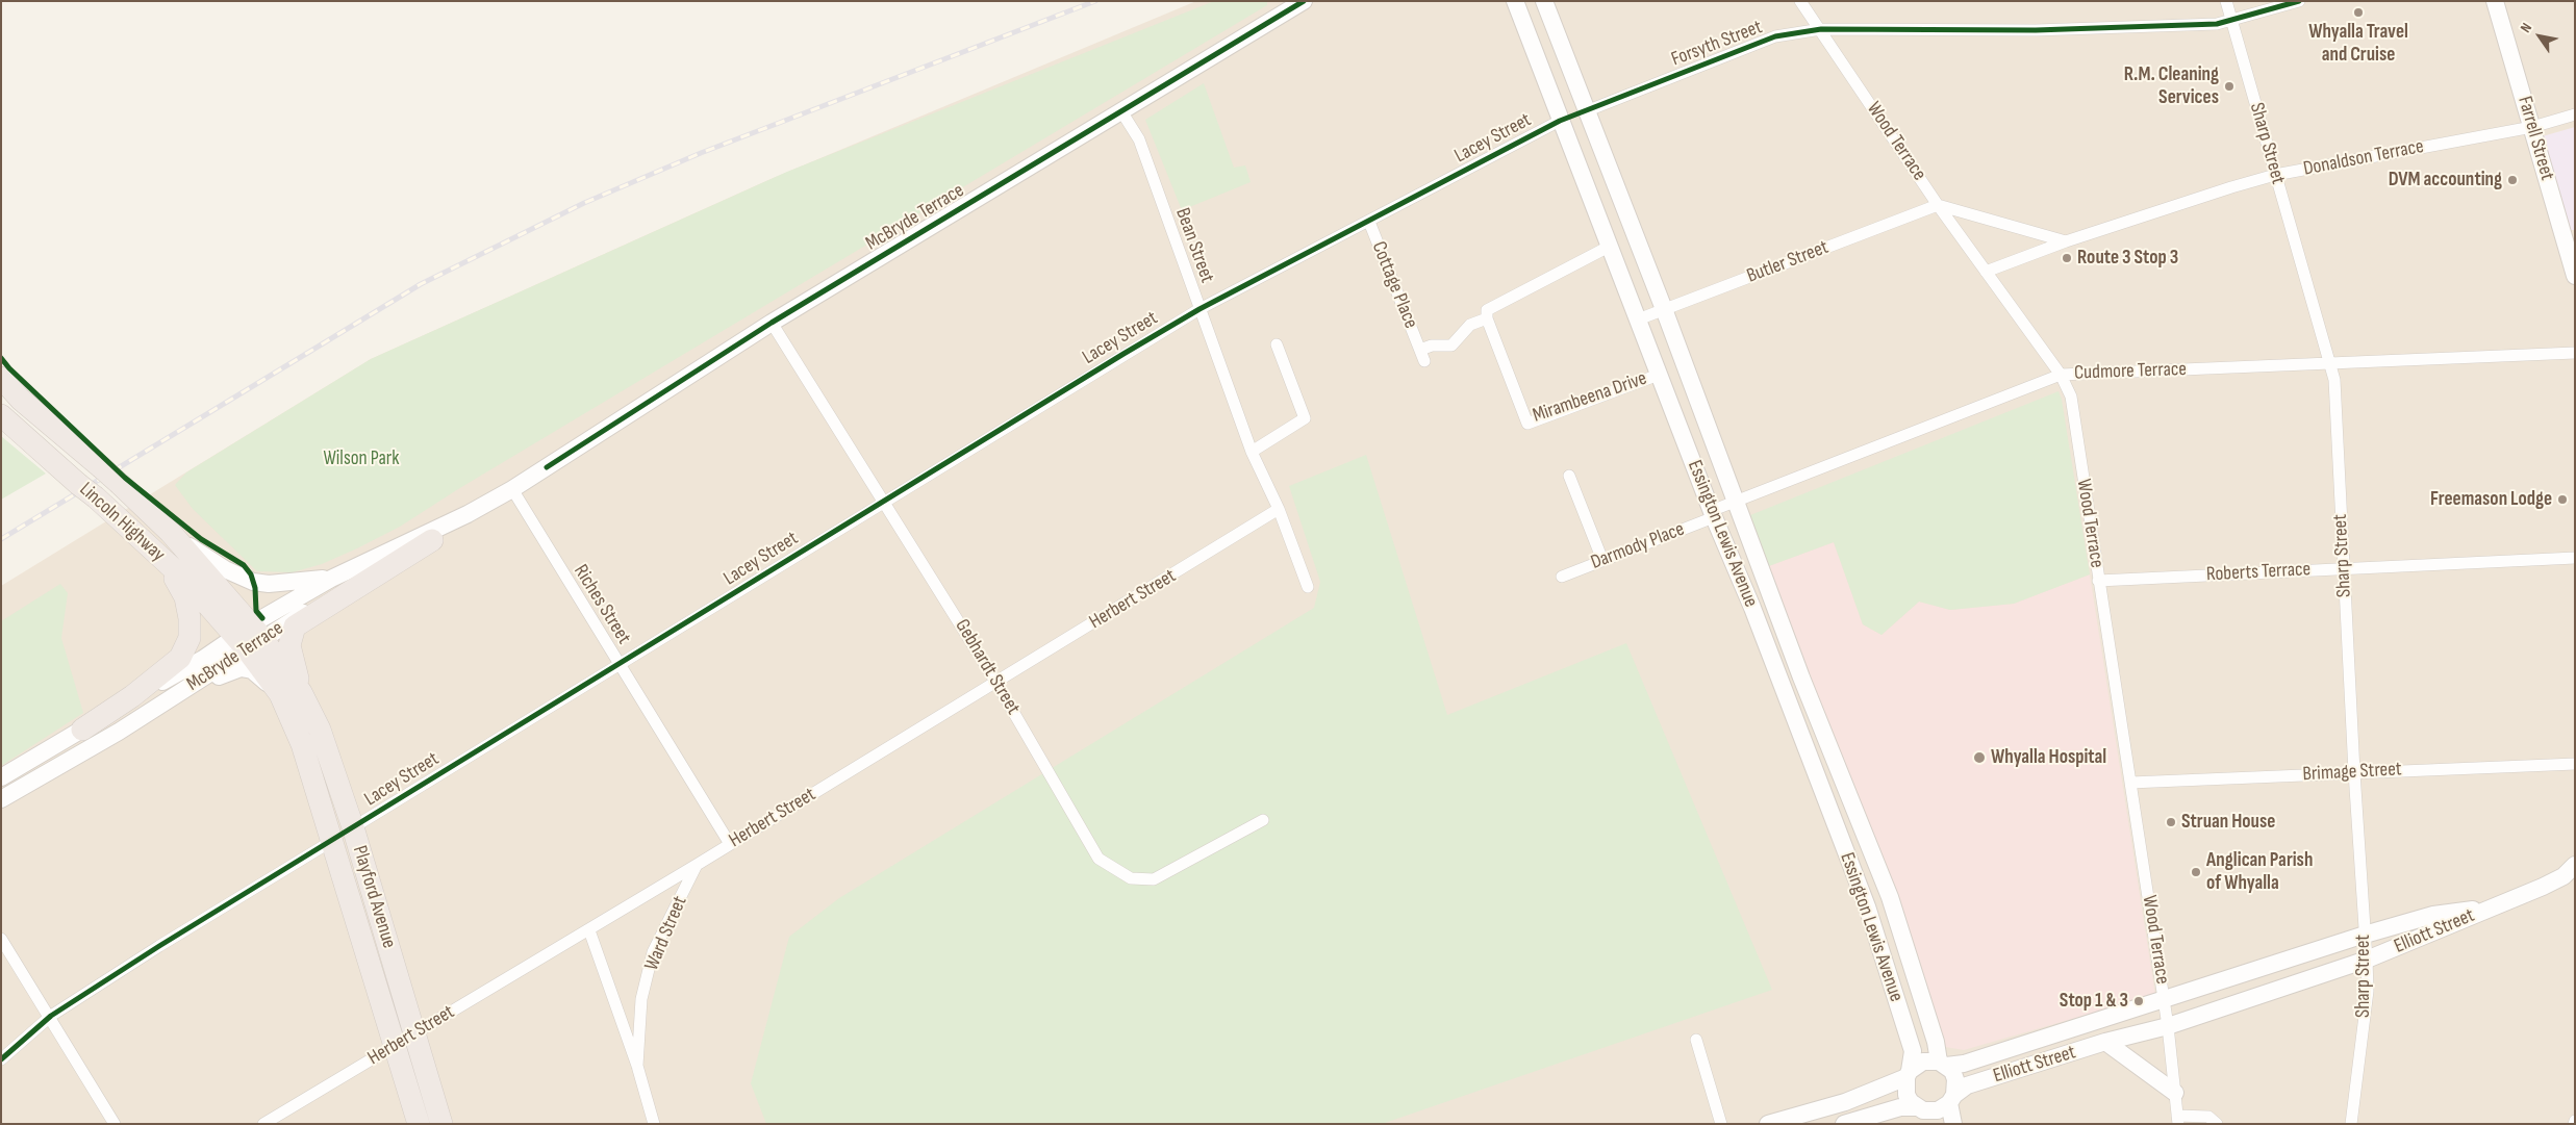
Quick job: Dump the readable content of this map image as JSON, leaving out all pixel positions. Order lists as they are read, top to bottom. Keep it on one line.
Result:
{"streets":{"highway":["Lincoln Highway","Playford Avenue"],"main road":["Farrell Street","McBryde Terrace","Essington Lewis Avenue","Elliott Street"],"street":["Forsyth Street","Lacey Street","Wood Terrace","Sharp Street","Donaldson Terrace","Bean Street","Butler Street","Cottage Place","Cudmore Terrace","Mirambeena Drive","Darmody Place","Roberts Terrace","Herbert Street","Riches Street","Gebhardt Street","Brimage Street","Ward Street"]},"crossings":[["Forsyth Street","Wood Terrace"],["Forsyth Street","Sharp Street"],["Forsyth Street","Essington Lewis Avenue"],["Lacey Street","Bean Street"],["Lacey Street","Cottage Place"],["Lacey Street","Essington Lewis Avenue"],["Lacey Street","Riches Street"],["Lacey Street","Gebhardt Street"],["Lacey Street","Playford Avenue"],["Farrell Street","Donaldson Terrace"],["Wood Terrace","Donaldson Terrace"],["Wood Terrace","Butler Street"],["Wood Terrace","Cudmore Terrace"],["Wood Terrace","Roberts Terrace"],["Wood Terrace","Brimage Street"],["Wood Terrace","Elliott Street"],["Sharp Street","Donaldson Terrace"],["Sharp Street","Cudmore Terrace"],["Sharp Street","Roberts Terrace"],["Sharp Street","Brimage Street"],["Sharp Street","Elliott Street"],["McBryde Terrace","Bean Street"],["McBryde Terrace","Lincoln Highway"],["McBryde Terrace","Riches Street"],["McBryde Terrace","Gebhardt Street"],["McBryde Terrace","Playford Avenue"],["Bean Street","Herbert Street"],["Butler Street","Essington Lewis Avenue"],["Cottage Place","Mirambeena Drive"],["Cudmore Terrace","Essington Lewis Avenue"],["Cudmore Terrace","Darmody Place"],["Mirambeena Drive","Essington Lewis Avenue"],["Lincoln Highway","Playford Avenue"],["Essington Lewis Avenue","Darmody Place"],["Essington Lewis Avenue","Elliott Street"],["Herbert Street","Riches Street"],["Herbert Street","Gebhardt Street"],["Herbert Street","Playford Avenue"],["Herbert Street","Ward Street"]],"parks":["Wilson Park"],"places":["Whyalla Travel and Cruise","R.M. Cleaning Services","DVM accounting","Route 3 Stop 3","Freemason Lodge","Whyalla Hospital","Struan House","Anglican Parish of Whyalla","Stop 1 & 3"],"north":"top left"}
